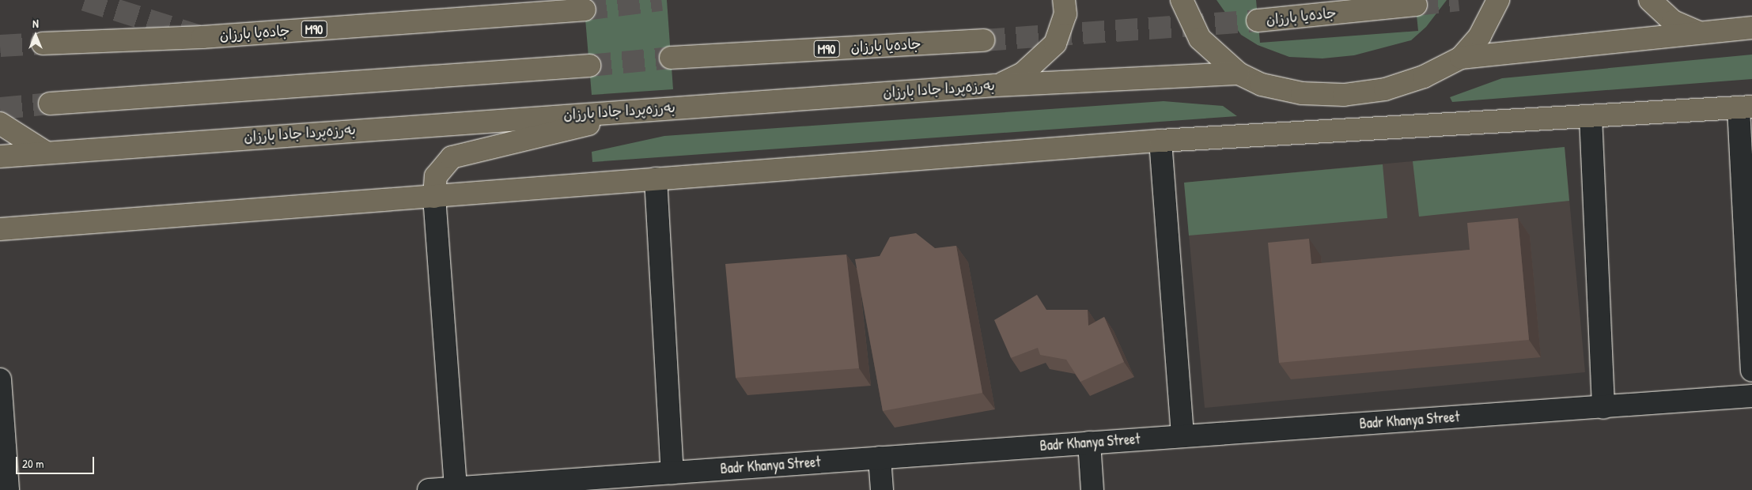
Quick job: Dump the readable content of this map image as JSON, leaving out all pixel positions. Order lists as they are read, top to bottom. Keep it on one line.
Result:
{"streets":{"main road":["جادەیا بارزان","M90","بەرزەپردا جادا بارزان"],"street":["Badr Khanya Street"]},"scale_bar":"20 m","north":"top"}
